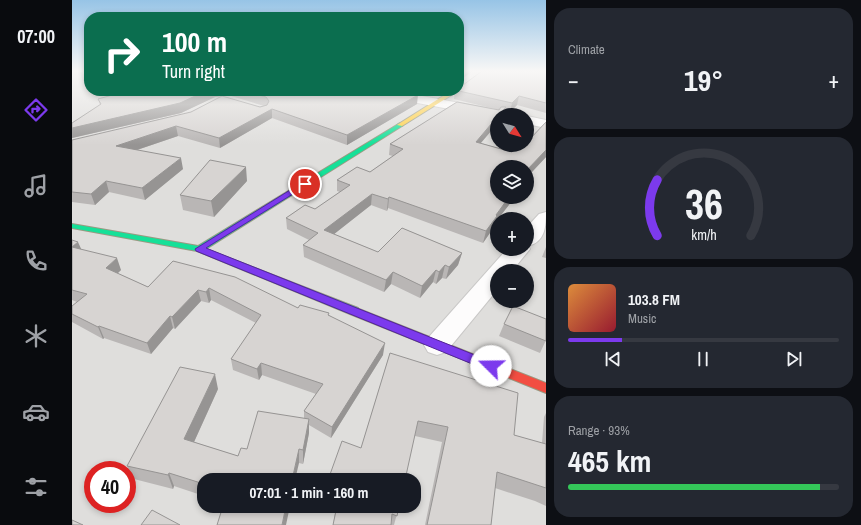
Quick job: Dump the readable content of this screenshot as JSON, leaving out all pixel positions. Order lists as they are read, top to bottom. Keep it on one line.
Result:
{"north":"bottom right","page":{"tabs":"07:00","tile":["Climate",["Range · 93%","465 km"]],"turn":["100 m","Turn right"],"heat":["−","19°","+"],"map_buttons":["+","−"],"song":["103.8 FM","Music"],"limit":"40","trip":"07:01 · 1 min · 160 m","gauge":["36","km/h"]}}
